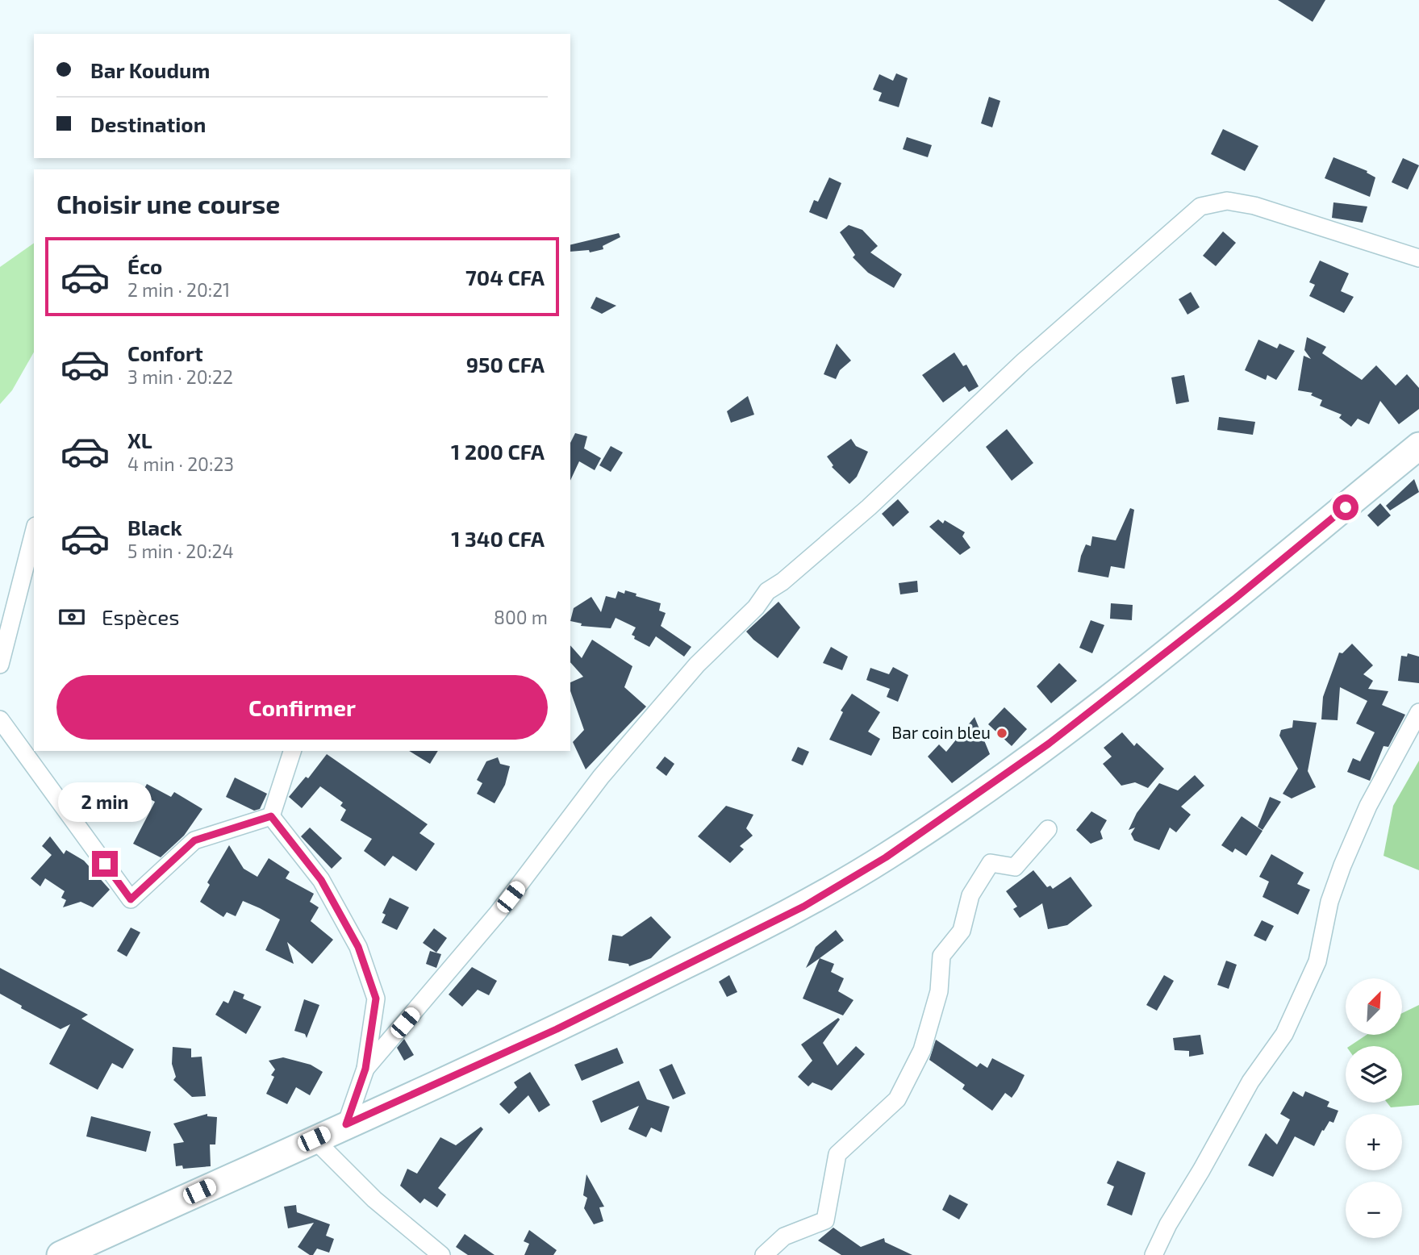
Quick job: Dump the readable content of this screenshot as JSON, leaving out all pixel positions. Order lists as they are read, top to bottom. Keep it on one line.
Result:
{"places":["Bar coin bleu"],"north":"top right","page":{"banner":["Bar Koudum","Destination"],"heading":"Choisir une course","list":[{"name":"Éco","note":"2 min · 20:21","value":"704 CFA"},{"name":"Confort","note":"3 min · 20:22","value":"950 CFA"},{"name":"XL","note":"4 min · 20:23","value":"1 200 CFA"},{"name":"Black","note":"5 min · 20:24","value":"1 340 CFA"}],"pay":["Espèces","800 m"],"buttons":"Confirmer","bubble":"2 min","map_buttons":["+","−"]}}
